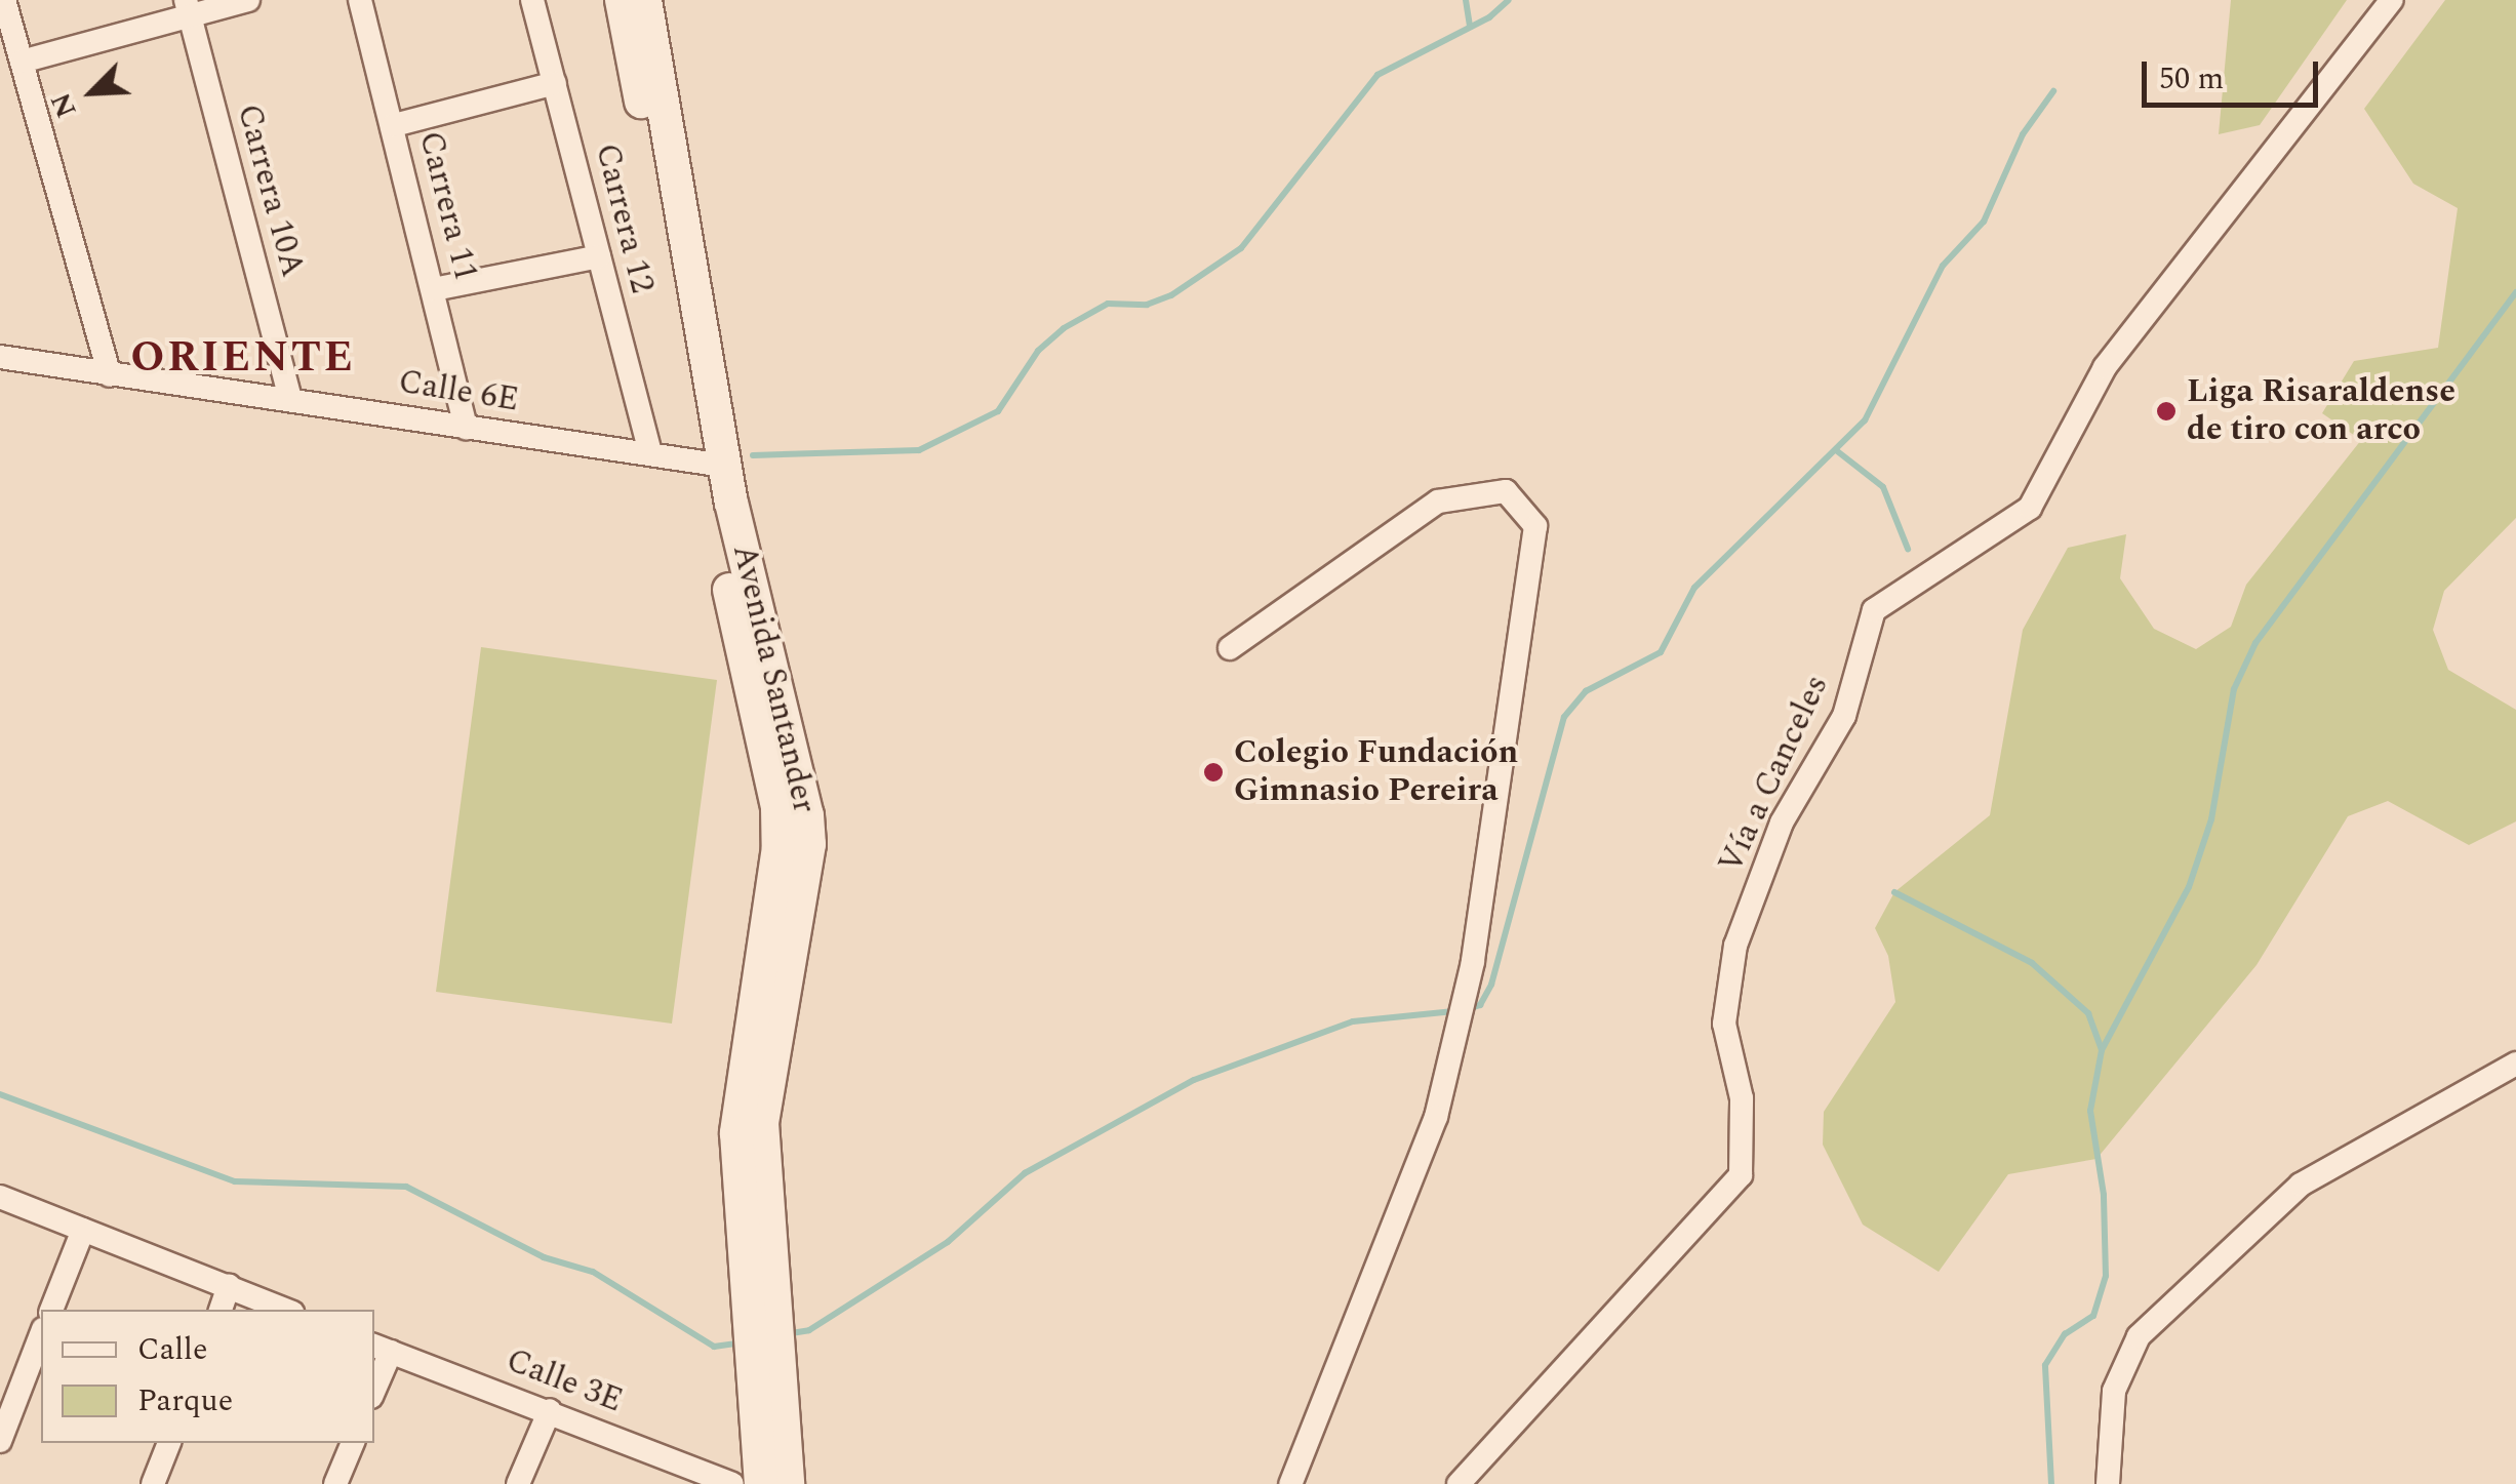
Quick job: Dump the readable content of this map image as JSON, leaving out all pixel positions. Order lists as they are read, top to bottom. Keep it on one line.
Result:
{"streets":{"street":["Carrera 10A","Carrera 11","Carrera 12","Calle 6E","Avenida Santander","Vía a Canceles","Calle 3E"]},"crossings":[["Carrera 10A","Calle 6E"],["Carrera 11","Calle 6E"],["Carrera 12","Calle 6E"],["Calle 6E","Avenida Santander"]],"districts":["ORIENTE"],"places":["Liga Risaraldense de tiro con arco","Colegio Fundación Gimnasio Pereira"],"legend":["Calle","Parque"],"scale_bar":"50 m","north":"bottom left"}
